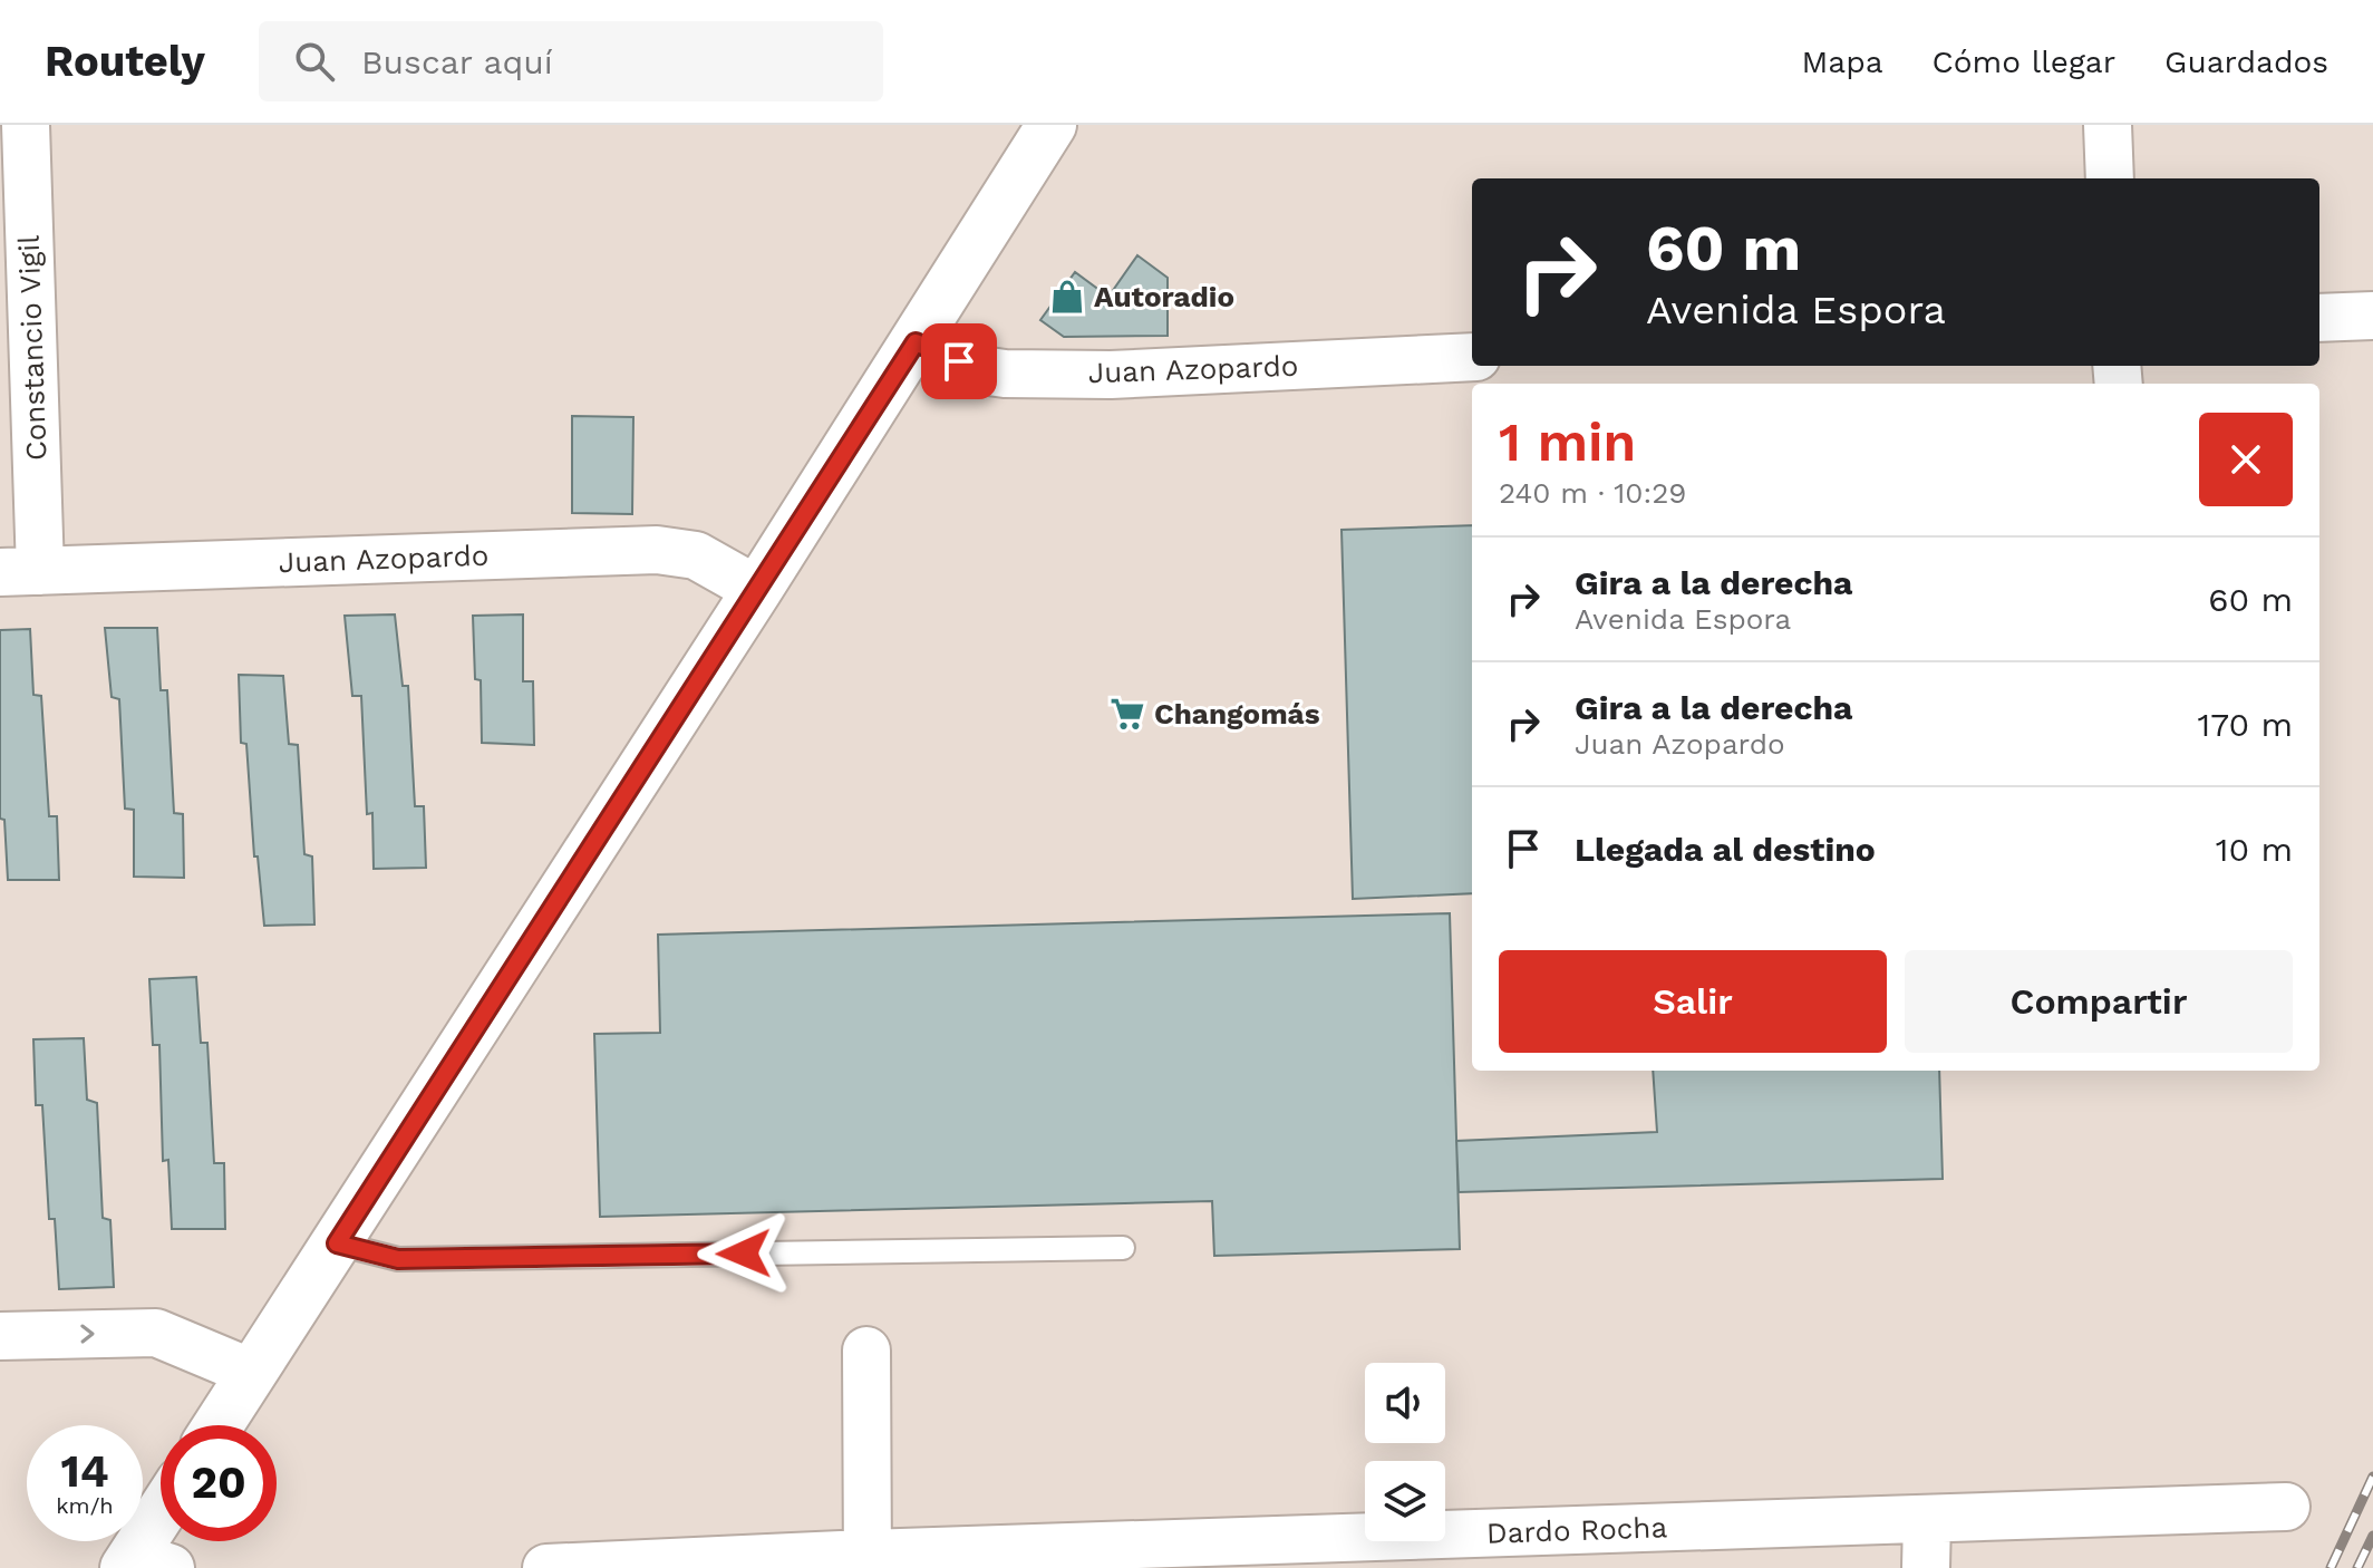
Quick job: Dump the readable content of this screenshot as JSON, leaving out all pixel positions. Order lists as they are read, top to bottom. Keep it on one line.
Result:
{"streets":{"street":["Constancio Vigil","Juan Azopardo","Dardo Rocha"]},"crossings":[["Constancio Vigil","Juan Azopardo"]],"places":{"shop":["Autoradio"],"supermarket":["Changomás"]},"page":{"header":"Routely","search":"Buscar aquí","nav":["Mapa","Cómo llegar","Guardados"],"turn":["60 m","Avenida Espora"],"heading":["1 min","240 m · 10:29"],"list":[{"name":"Gira a la derecha","note":"Avenida Espora","value":"60 m"},{"name":"Gira a la derecha","note":"Juan Azopardo","value":"170 m"},{"name":"Llegada al destino","value":"10 m"}],"buttons":["Salir","Compartir"],"speed":"14 km/h","limit":"20"}}
